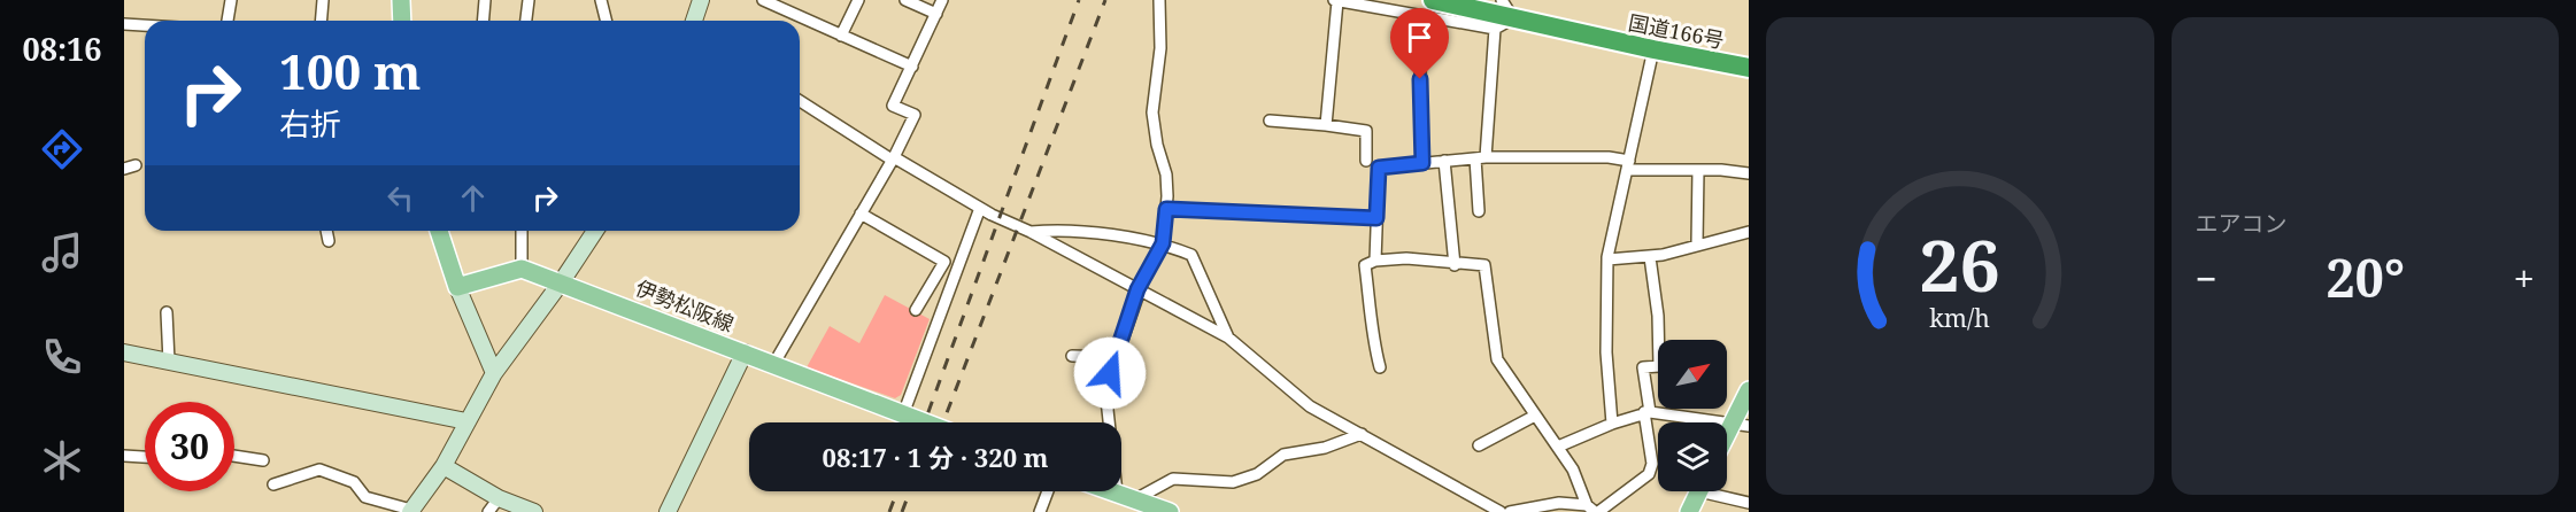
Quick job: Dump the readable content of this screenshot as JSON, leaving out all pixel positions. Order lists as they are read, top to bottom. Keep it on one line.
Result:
{"streets":{"highway":["国道166号"],"main road":["伊勢松阪線"]},"north":"top right","page":{"tabs":"08:16","tile":"エアコン","turn":["100 m","右折"],"heat":["−","20°","+"],"limit":"30","trip":"08:17 · 1 分 · 320 m","gauge":["26","km/h"]}}
